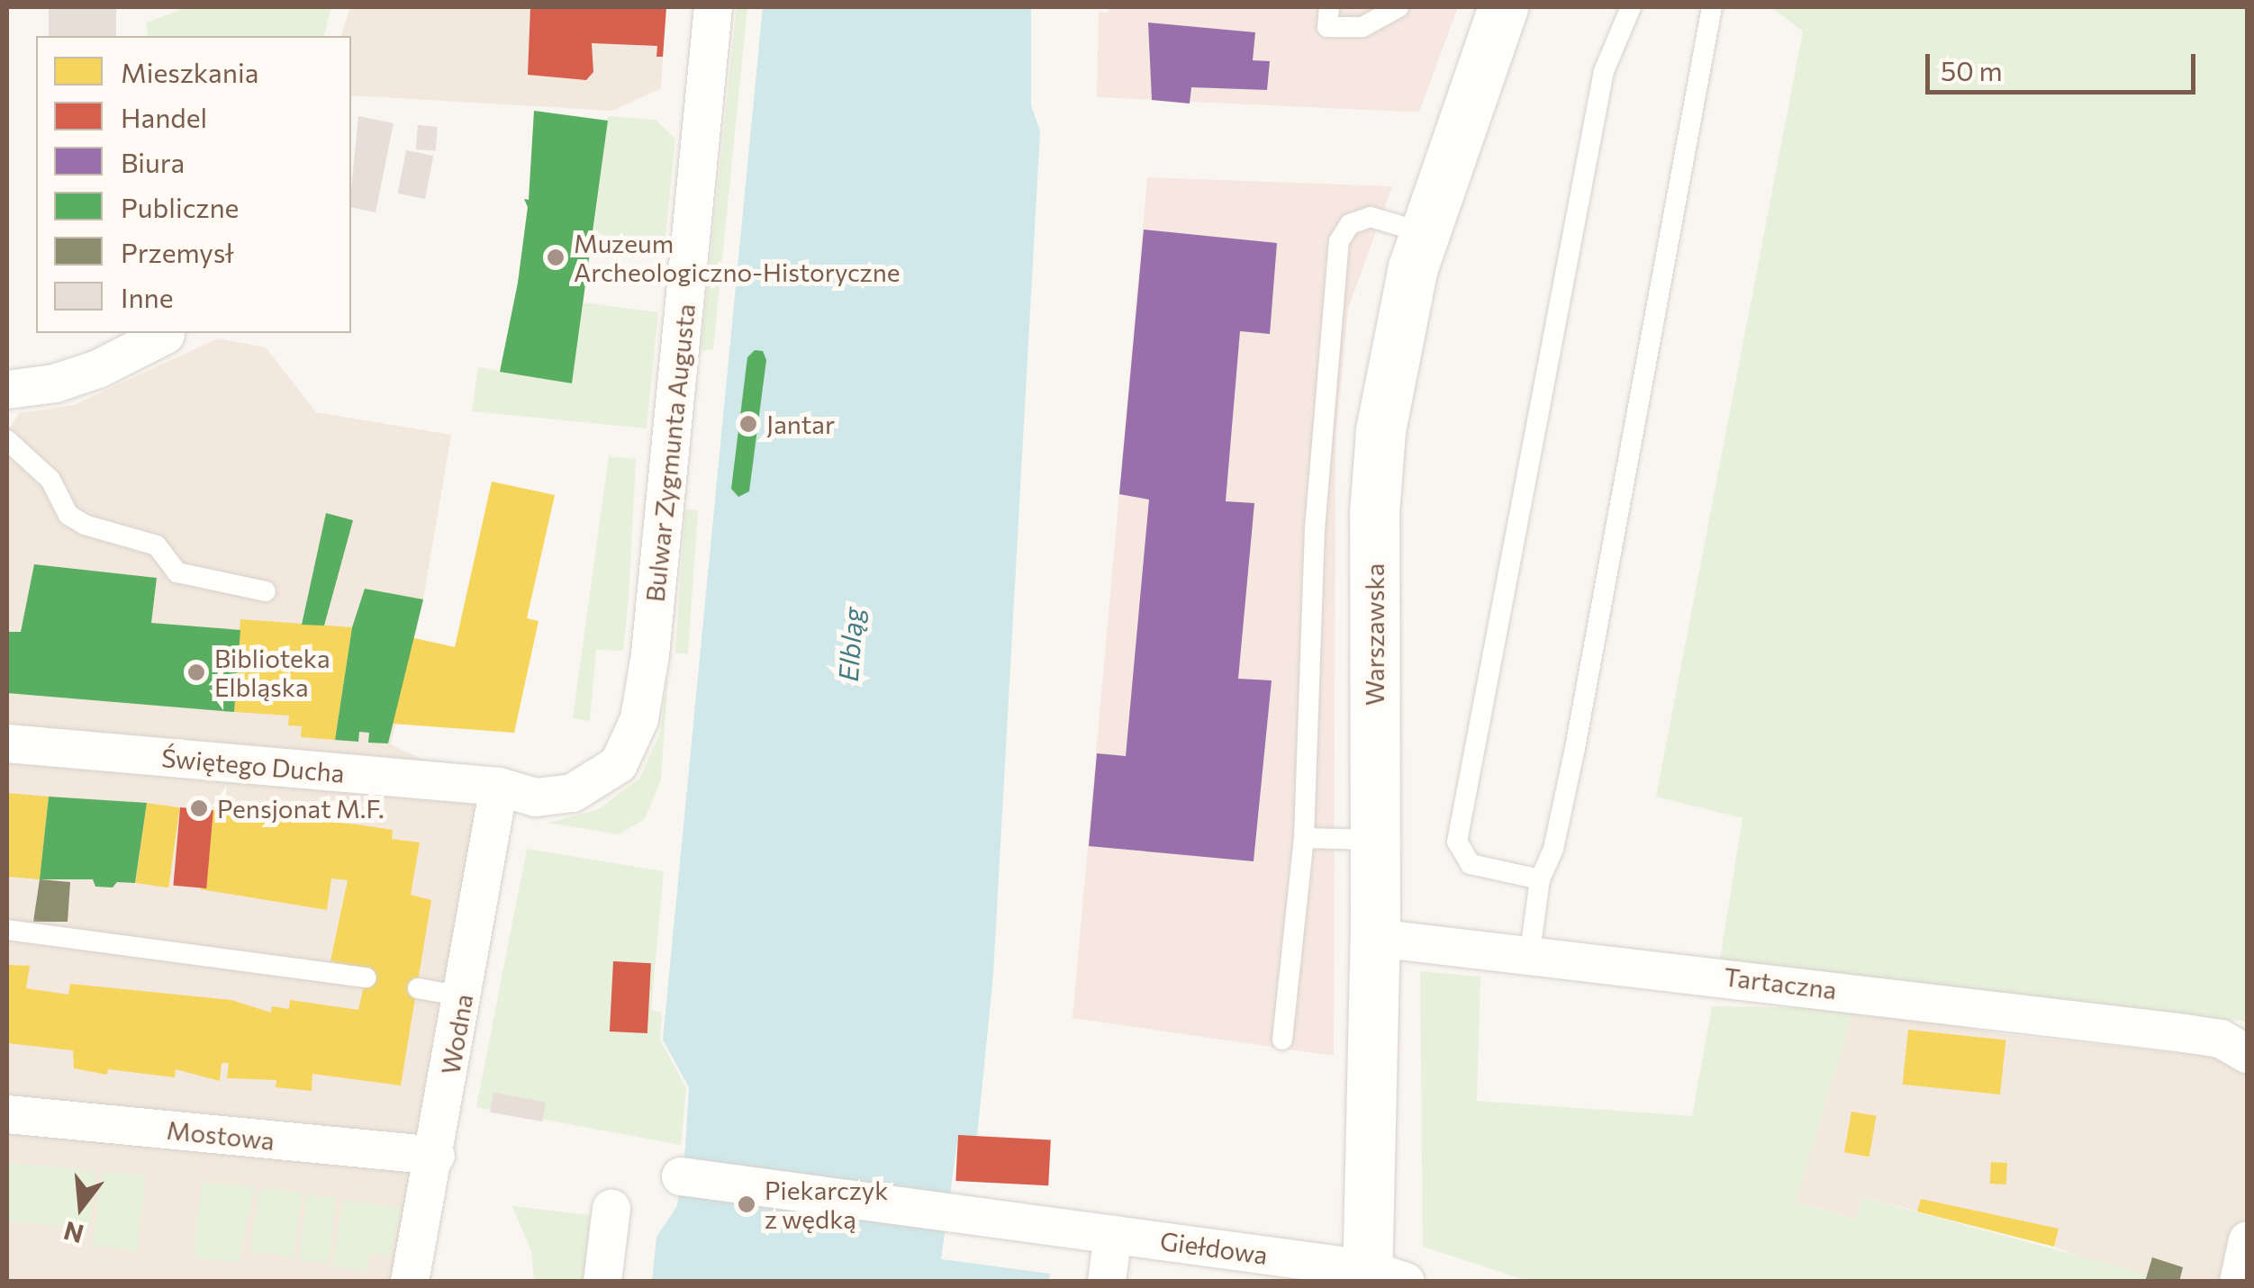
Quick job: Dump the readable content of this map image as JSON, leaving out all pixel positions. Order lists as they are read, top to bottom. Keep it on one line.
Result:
{"streets":{"street":["Bulwar Zygmunta Augusta","Warszawska","Świętego Ducha","Tartaczna","Wodna","Mostowa","Giełdowa"]},"crossings":[["Bulwar Zygmunta Augusta","Świętego Ducha"],["Bulwar Zygmunta Augusta","Wodna"],["Warszawska","Tartaczna"],["Warszawska","Giełdowa"],["Świętego Ducha","Wodna"],["Wodna","Mostowa"]],"water":["Elbląg"],"places":["Muzeum Archeologiczno-Historyczne","Jantar","Biblioteka Elbląska","Pensjonat M.F.","Piekarczyk z wędką"],"legend":["Mieszkania","Handel","Biura","Publiczne","Przemysł","Inne"],"scale_bar":"50 m","north":"bottom"}
